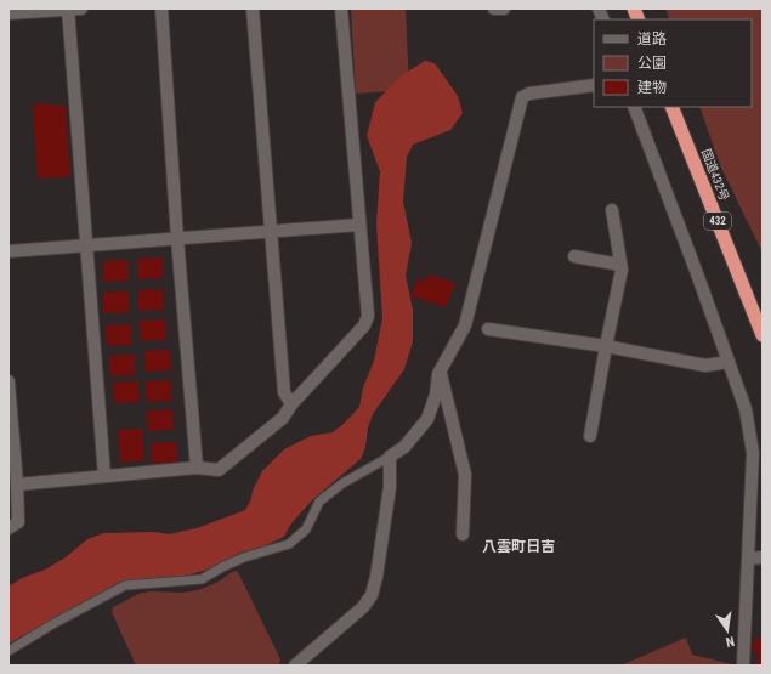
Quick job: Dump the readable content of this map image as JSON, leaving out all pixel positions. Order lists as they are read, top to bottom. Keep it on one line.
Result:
{"streets":{"highway":["国道432号","432"]},"districts":["八雲町日吉"],"legend":["道路","公園","建物"],"north":"bottom"}
